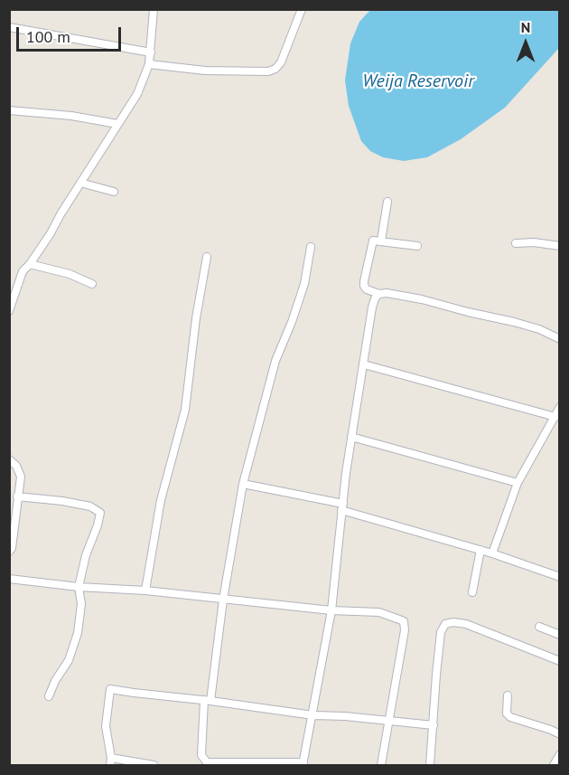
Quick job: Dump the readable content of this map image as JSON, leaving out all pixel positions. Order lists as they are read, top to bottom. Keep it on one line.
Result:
{"water":["Weija Reservoir"],"scale_bar":"100 m","north":"top"}
